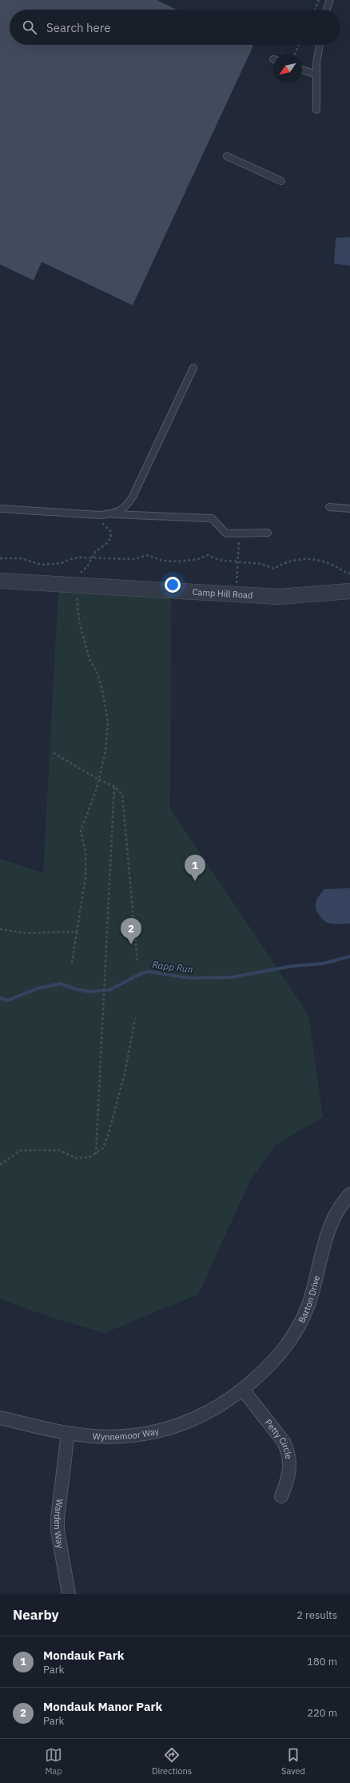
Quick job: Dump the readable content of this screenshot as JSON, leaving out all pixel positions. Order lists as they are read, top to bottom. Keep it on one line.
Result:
{"streets":{"street":["Camp Hill Road","Barton Drive","Wynnemoor Way","Petty Circle","Warden Way"]},"crossings":[["Barton Drive","Wynnemoor Way"],["Barton Drive","Petty Circle"],["Wynnemoor Way","Petty Circle"],["Wynnemoor Way","Warden Way"]],"water":["Rapp Run"],"north":"bottom left","page":{"search":"Search here","pins":["1","2"],"heading":["Nearby","2 results"],"list":[{"mark":"1","name":"Mondauk Park","note":"Park","value":"180 m"},{"mark":"2","name":"Mondauk Manor Park","note":"Park","value":"220 m"}],"nav":["Map","Directions","Saved"]}}
